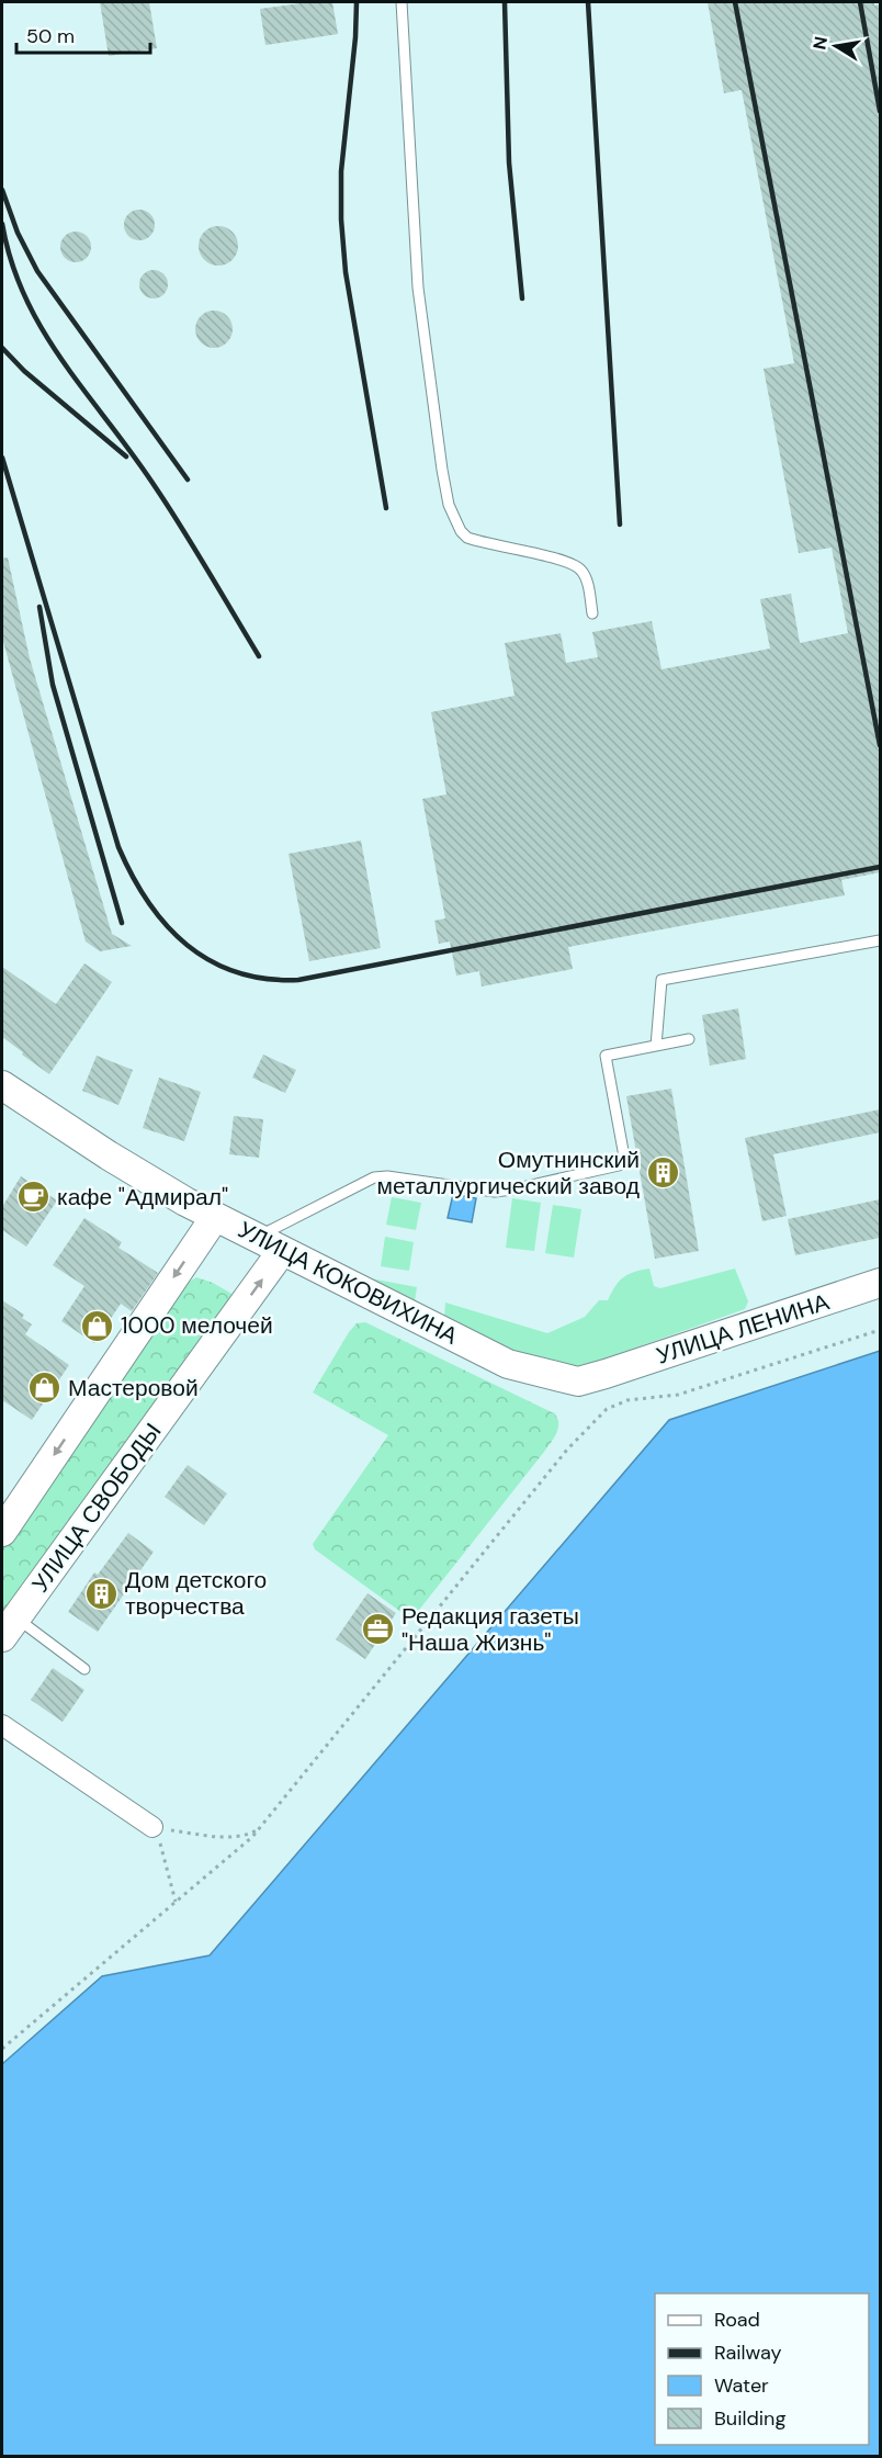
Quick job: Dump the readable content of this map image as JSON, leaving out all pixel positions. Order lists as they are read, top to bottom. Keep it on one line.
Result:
{"streets":{"main road":["УЛИЦА КОКОВИХИНА","УЛИЦА ЛЕНИНА","УЛИЦА СВОБОДЫ"]},"crossings":[["УЛИЦА КОКОВИХИНА","УЛИЦА ЛЕНИНА"],["УЛИЦА КОКОВИХИНА","УЛИЦА СВОБОДЫ"]],"places":{"building":["Омутнинский металлургический завод","Дом детского творчества"],"cafe":["кафе \"Адмирал\""],"shop":["1000 мелочей","Мастеровой"],"office":["Редакция газеты \"Наша Жизнь\""]},"legend":["Road","Railway","Water","Building"],"scale_bar":"50 m","north":"left"}
